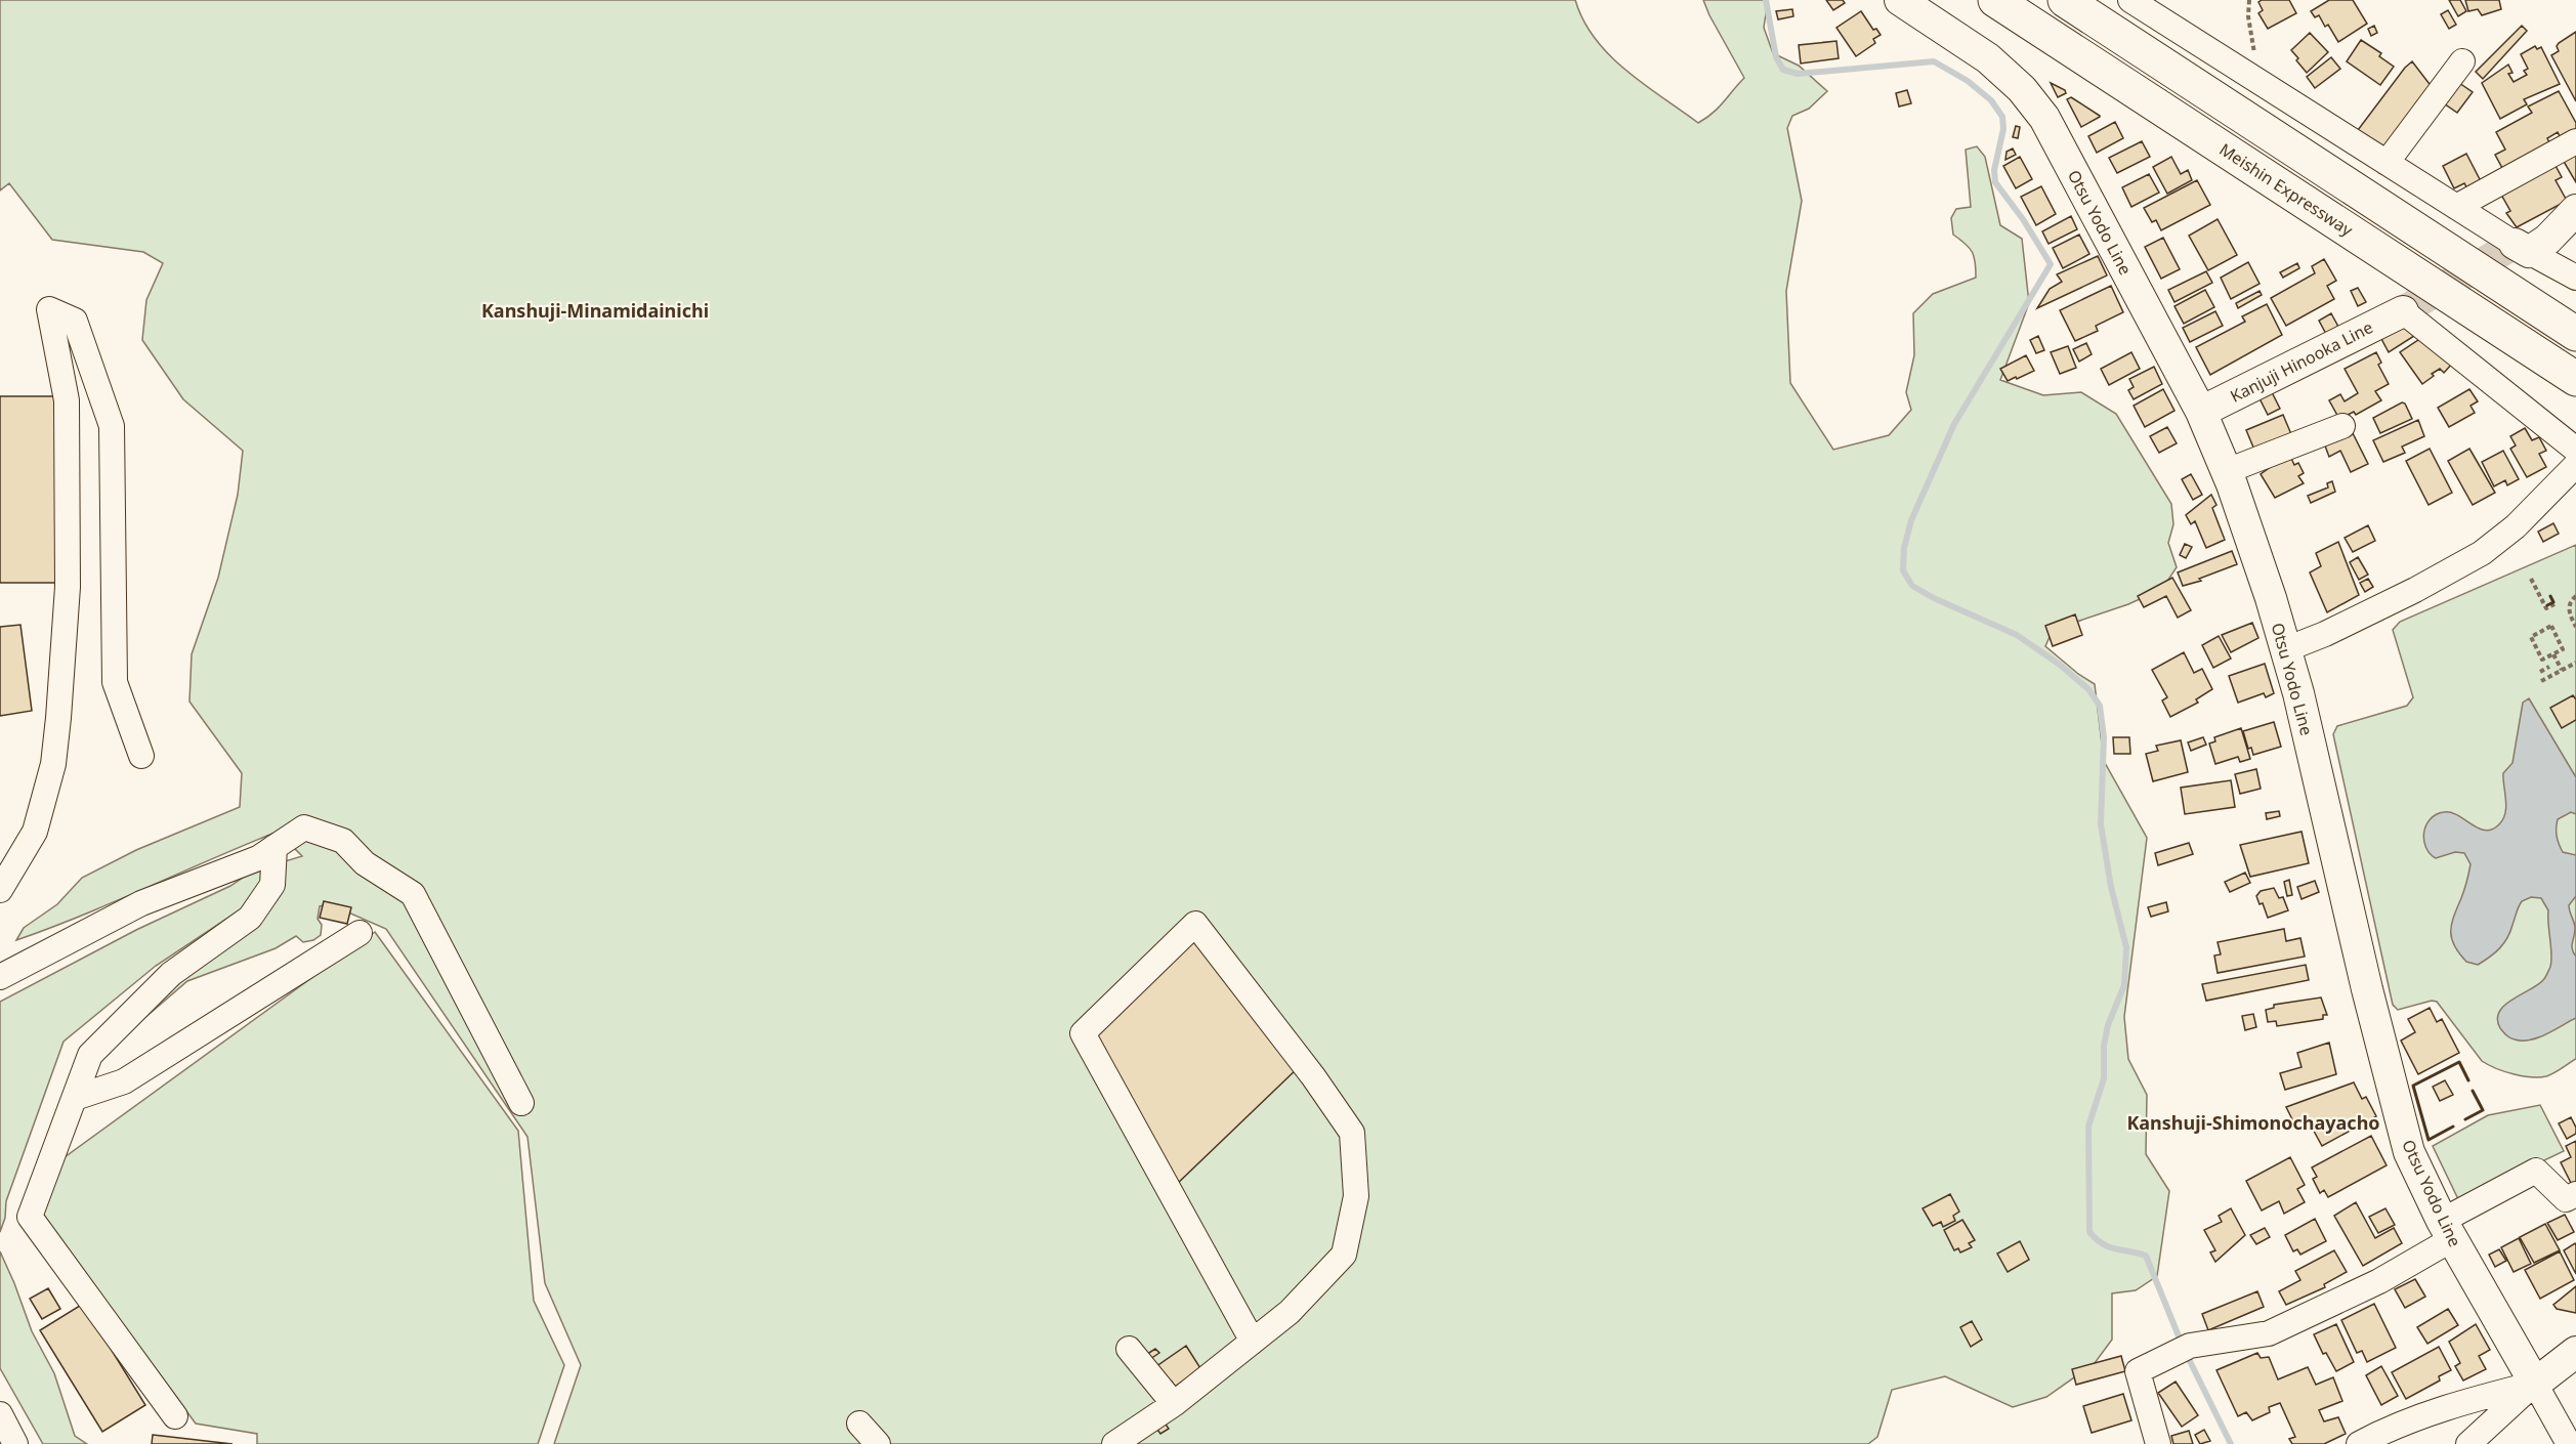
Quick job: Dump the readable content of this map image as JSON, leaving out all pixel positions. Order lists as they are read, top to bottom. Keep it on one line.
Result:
{"streets":{"highway":["Meishin Expressway"],"main road":["Otsu Yodo Line","Kanjuji Hinooka Line"]},"crossings":[["Otsu Yodo Line","Kanjuji Hinooka Line"]],"districts":["Kanshuji-Minamidainichi","Kanshuji-Shimonochayacho"]}
